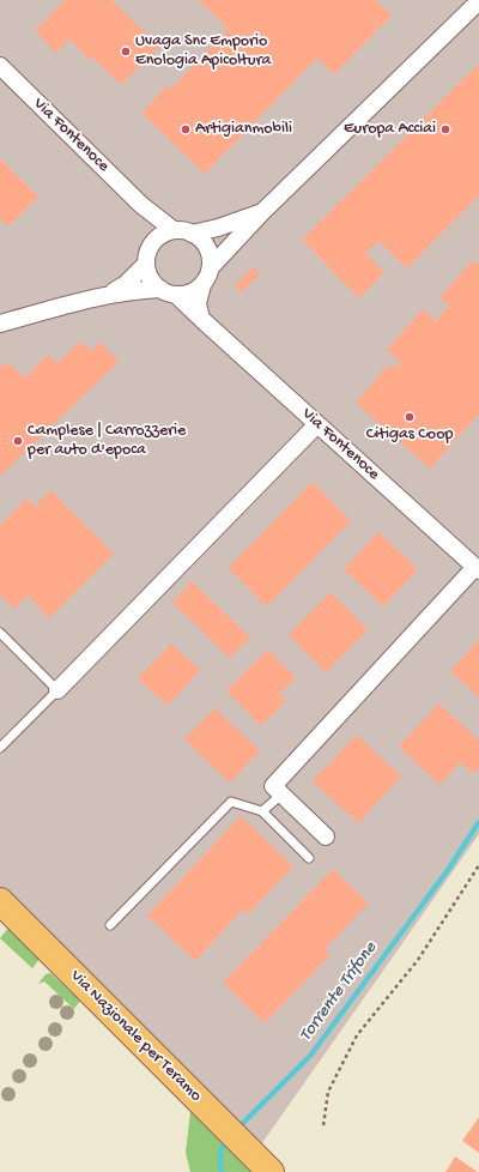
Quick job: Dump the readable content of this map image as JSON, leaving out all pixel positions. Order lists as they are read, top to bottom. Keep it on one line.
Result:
{"streets":{"main road":["Via Nazionale per Teramo"],"street":["Via Fontenoce"]},"water":["Torrente Trifone"],"places":["Uvaga Snc Emporio Enologia Apicoltura","Artigianmobili","Europa Acciai","Citigas Coop","Camplese | Carrozzerie per auto d'epoca"]}
